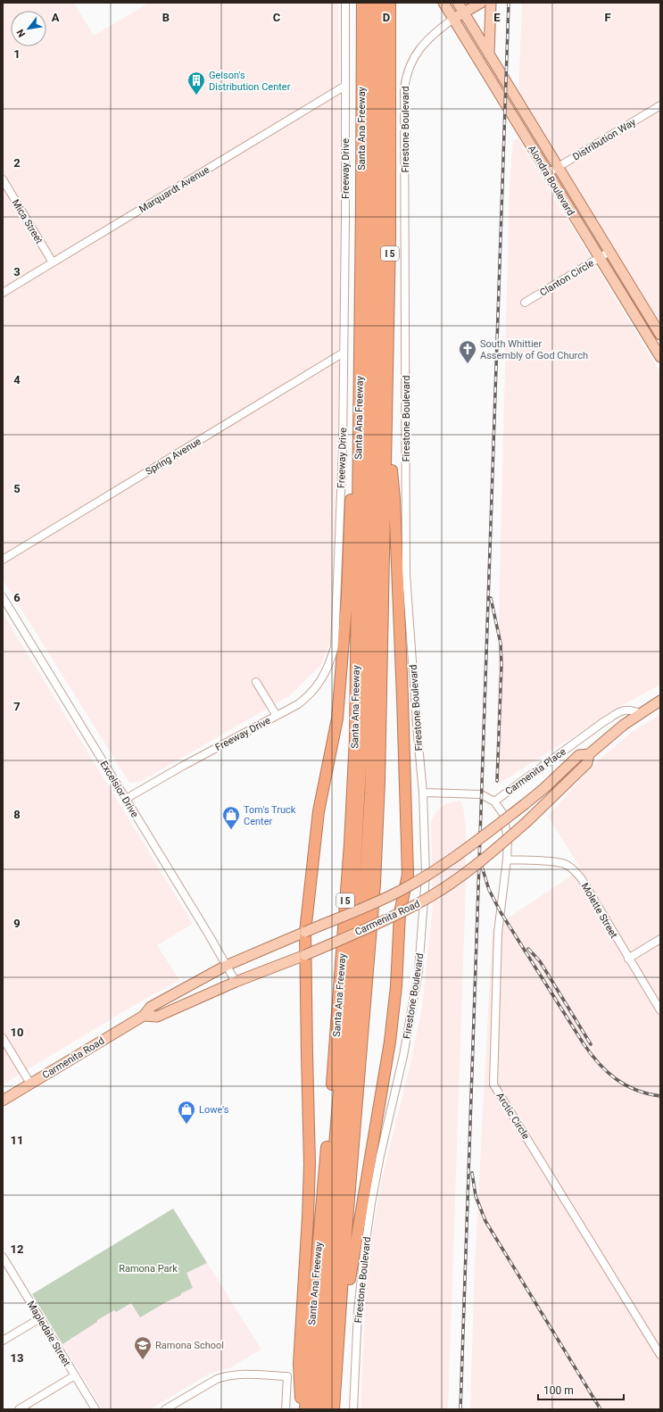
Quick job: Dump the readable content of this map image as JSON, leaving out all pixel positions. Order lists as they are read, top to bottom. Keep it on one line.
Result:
{"streets":{"highway":["Santa Ana Freeway","I 5"],"main road":["Alondra Boulevard","Carmenita Road"],"street":["Firestone Boulevard","Distribution Way","Freeway Drive","Marquardt Avenue","Mica Street","Clanton Circle","Spring Avenue","Carmenita Place","Excelsior Drive","Molette Street","Arctic Circle","Mapledale Street"]},"crossings":[["Firestone Boulevard","Alondra Boulevard"],["Distribution Way","Alondra Boulevard"],["Freeway Drive","Marquardt Avenue"],["Freeway Drive","Spring Avenue"],["Freeway Drive","Excelsior Drive"],["Alondra Boulevard","Clanton Circle"],["Marquardt Avenue","Mica Street"],["Carmenita Place","Carmenita Road"],["Carmenita Place","Arctic Circle"],["Excelsior Drive","Carmenita Road"],["Molette Street","Arctic Circle"]],"parks":["Ramona Park"],"places":{"building":["Gelson's Distribution Center"],"church":["South Whittier Assembly of God Church"],"shop":["Tom's Truck Center","Lowe's"],"school or university":["Ramona School"]},"scale_bar":"100 m","north":"bottom left","grid":{"columns":["A","B","C","D","E","F"],"rows":["1","2","3","4","5","6","7","8","9","10","11","12","13"]}}
